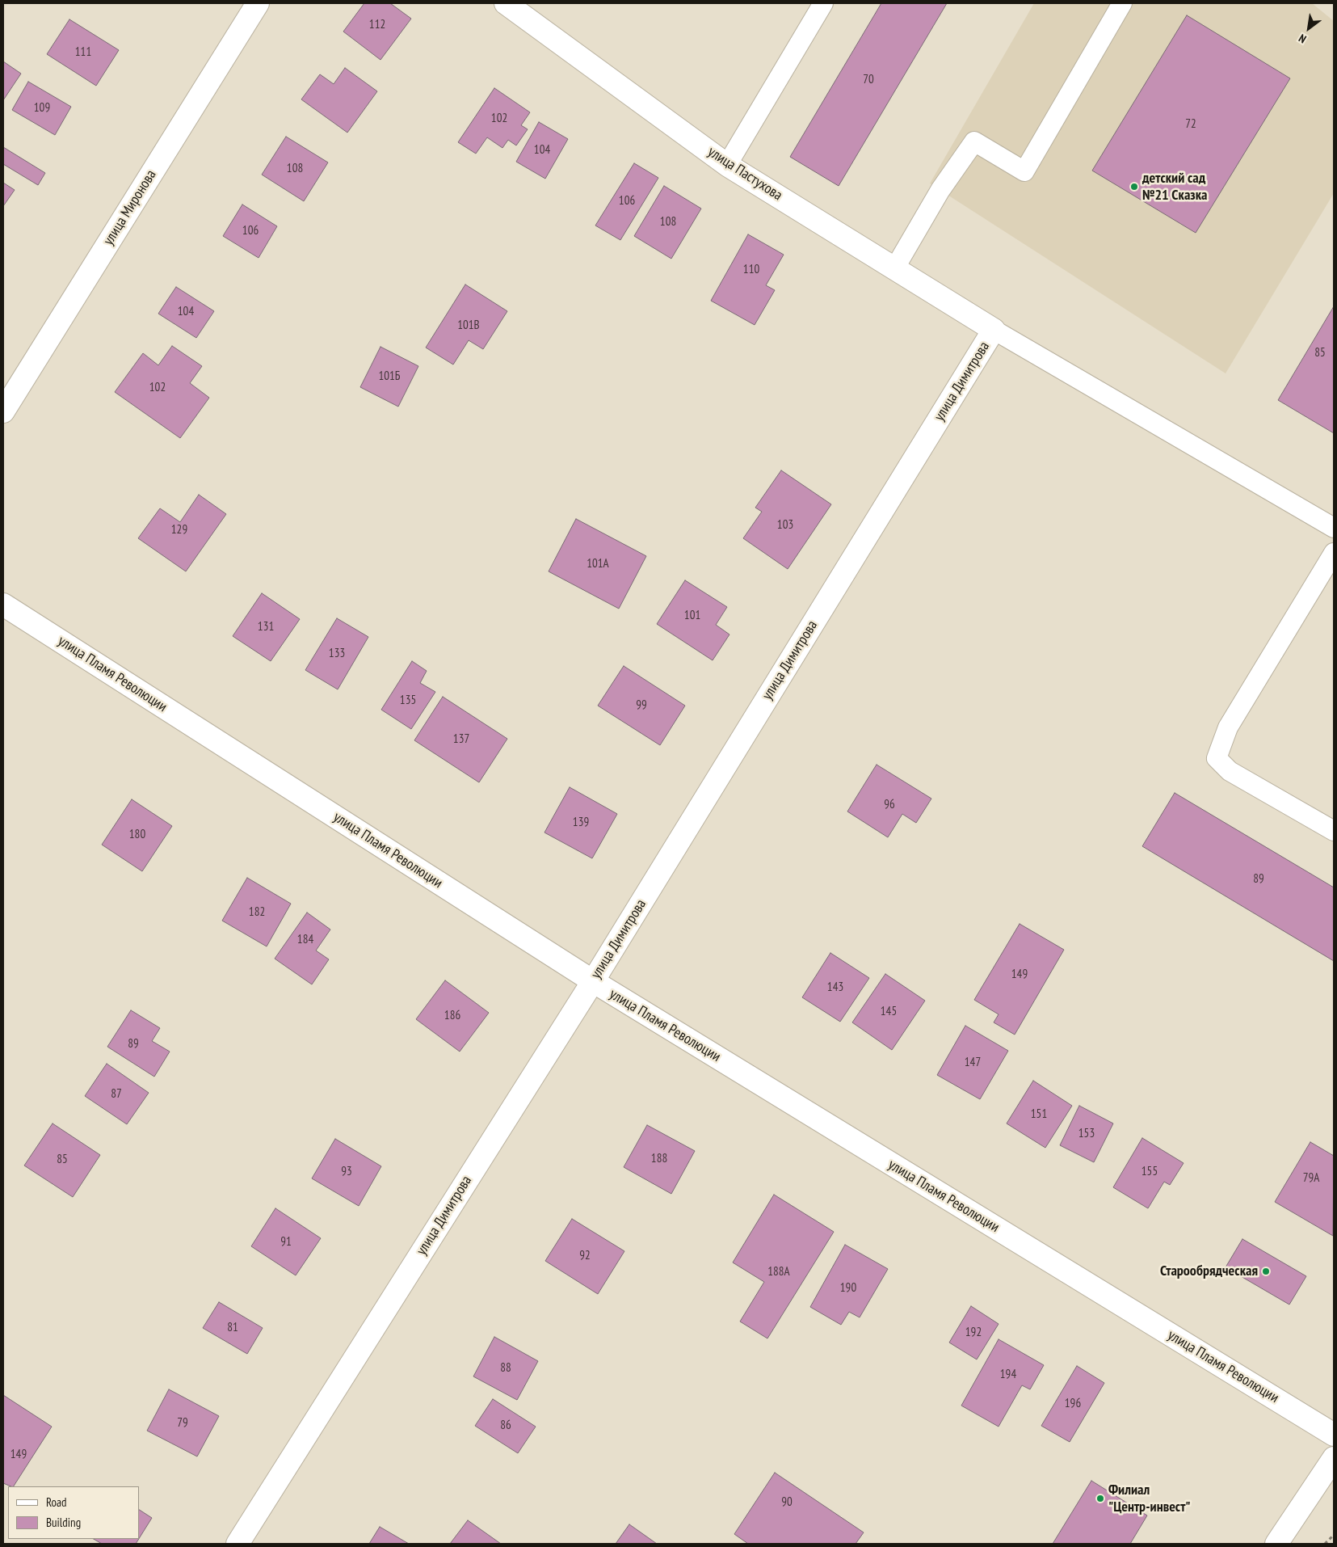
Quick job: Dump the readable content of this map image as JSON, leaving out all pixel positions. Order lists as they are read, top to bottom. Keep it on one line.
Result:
{"streets":{"street":["улица Пастухова","улица Миронова","улица Димитрова","улица Пламя Революции"]},"crossings":[["улица Пастухова","улица Димитрова"],["улица Димитрова","улица Пламя Революции"]],"places":["детский сад №21 Сказка","Старообрядческая","Филиал \"Центр-инвест\""],"house_numbers":["112","111","70","109","102","72","104","108","106","108","106","110","104","101В","85","101Б","102","103","129","101А","101","131","133","135","99","137","96","139","180","89","182","184","149","143","145","186","89","147","87","151","153","188","85","93","155","79А","91","92","188А","190","81","192","88","194","196","79","86","149","90"],"legend":["Road","Building"],"north":"bottom left"}
